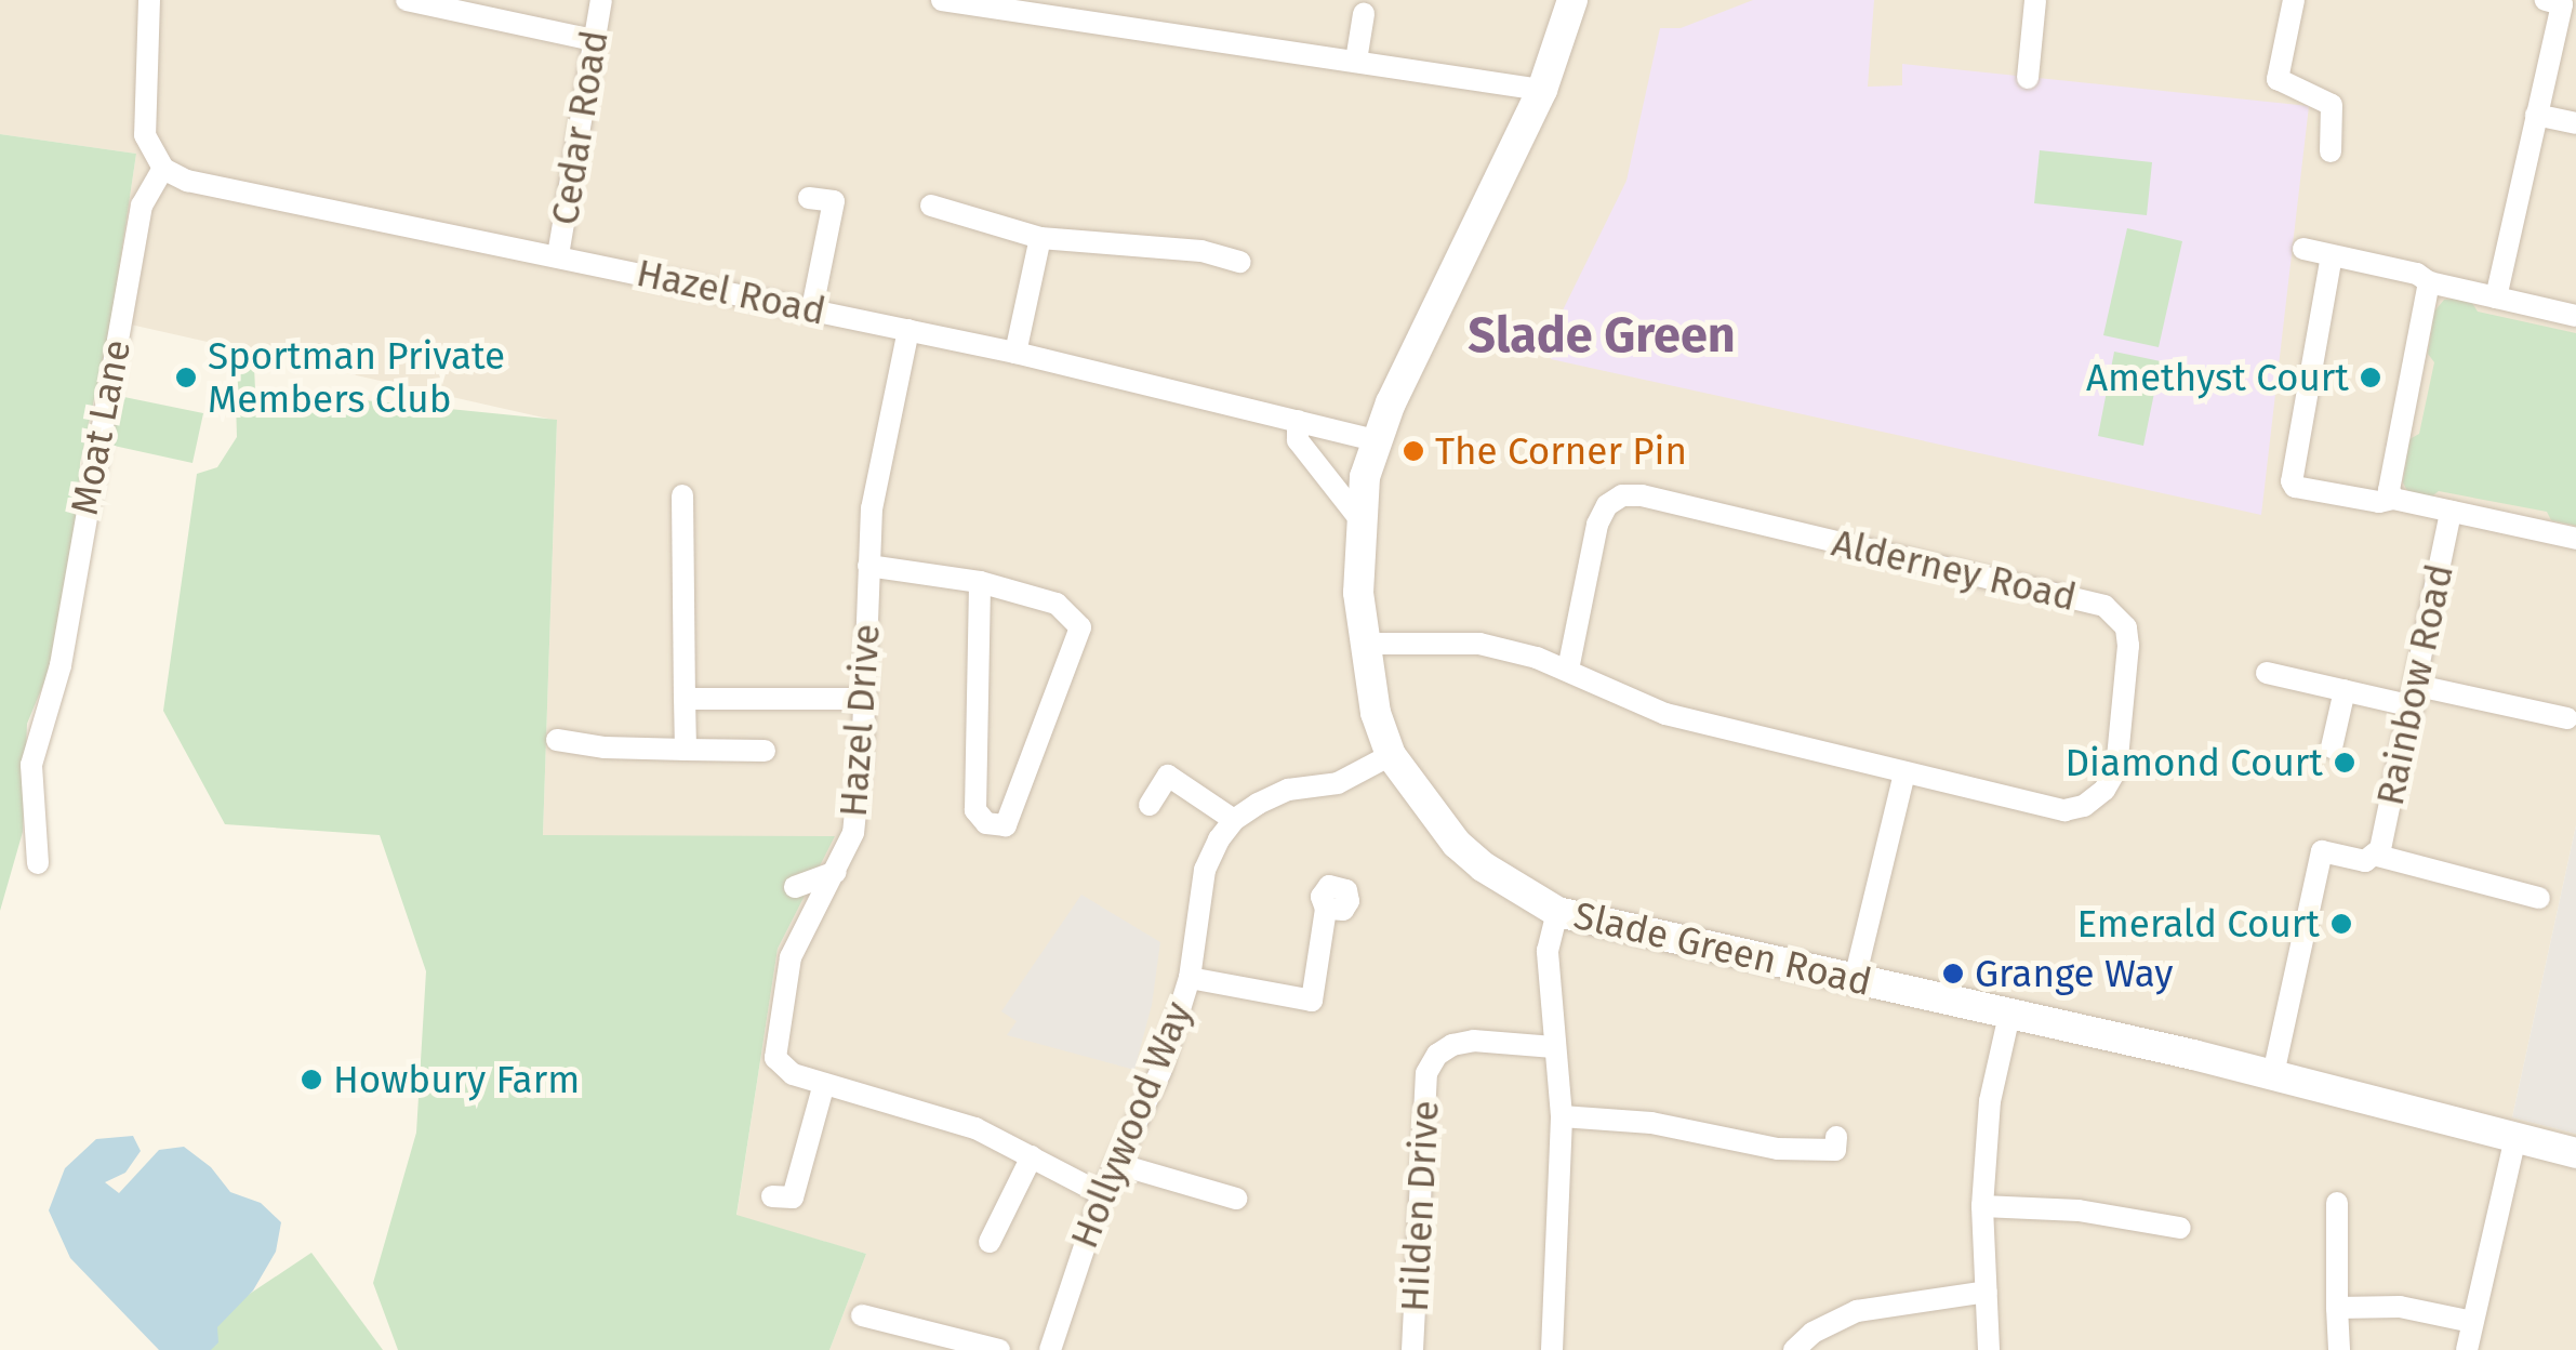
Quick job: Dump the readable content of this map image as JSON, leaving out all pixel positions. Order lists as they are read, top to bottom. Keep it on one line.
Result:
{"streets":{"street":["Cedar Road","Hazel Road","Moat Lane","Alderney Road","Rainbow Road","Hazel Drive","Slade Green Road","Hollywood Way","Hilden Drive"]},"crossings":[["Cedar Road","Hazel Road"],["Hazel Road","Moat Lane"],["Hazel Road","Hazel Drive"],["Hazel Road","Slade Green Road"],["Alderney Road","Slade Green Road"],["Rainbow Road","Slade Green Road"],["Hazel Drive","Hollywood Way"]],"districts":["Slade Green"],"places":["Sportman Private Members Club","Amethyst Court","The Corner Pin","Diamond Court","Emerald Court","Grange Way","Howbury Farm"]}
